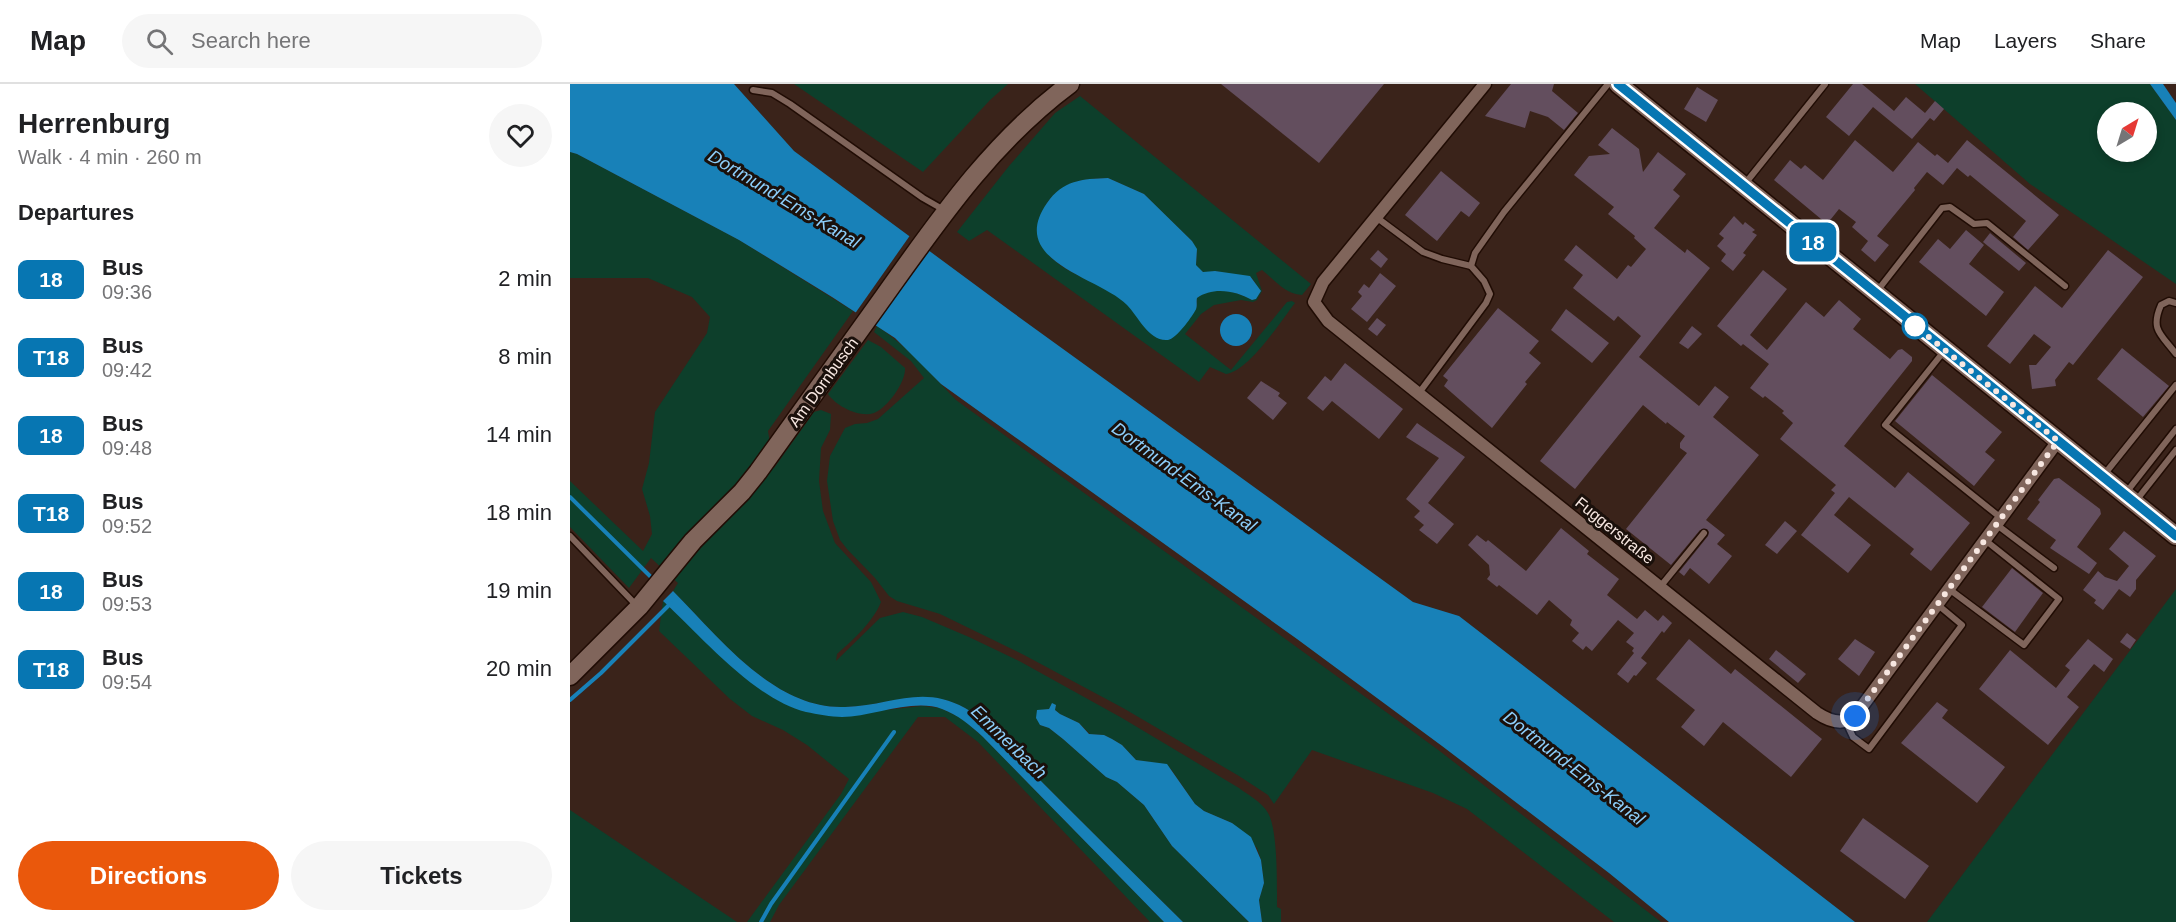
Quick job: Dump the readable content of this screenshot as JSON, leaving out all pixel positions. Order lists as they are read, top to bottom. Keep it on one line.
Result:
{"streets":{"street":["Am Dornbusch","Fuggerstraße"]},"water":["Dortmund-Ems-Kanal","Emmerbach"],"lines":["bus line 18"],"north":"top right","page":{"header":"Map","search":"Search here","nav":["Map","Layers","Share"],"heading":[["Herrenburg","Walk · 4 min · 260 m"],"Departures"],"on_map":"18","list":[{"mark":"18","name":"Bus","note":"09:36","value":"2 min"},{"mark":"T18","name":"Bus","note":"09:42","value":"8 min"},{"mark":"18","name":"Bus","note":"09:48","value":"14 min"},{"mark":"T18","name":"Bus","note":"09:52","value":"18 min"},{"mark":"18","name":"Bus","note":"09:53","value":"19 min"},{"mark":"T18","name":"Bus","note":"09:54","value":"20 min"}],"buttons":["Directions","Tickets"]}}
